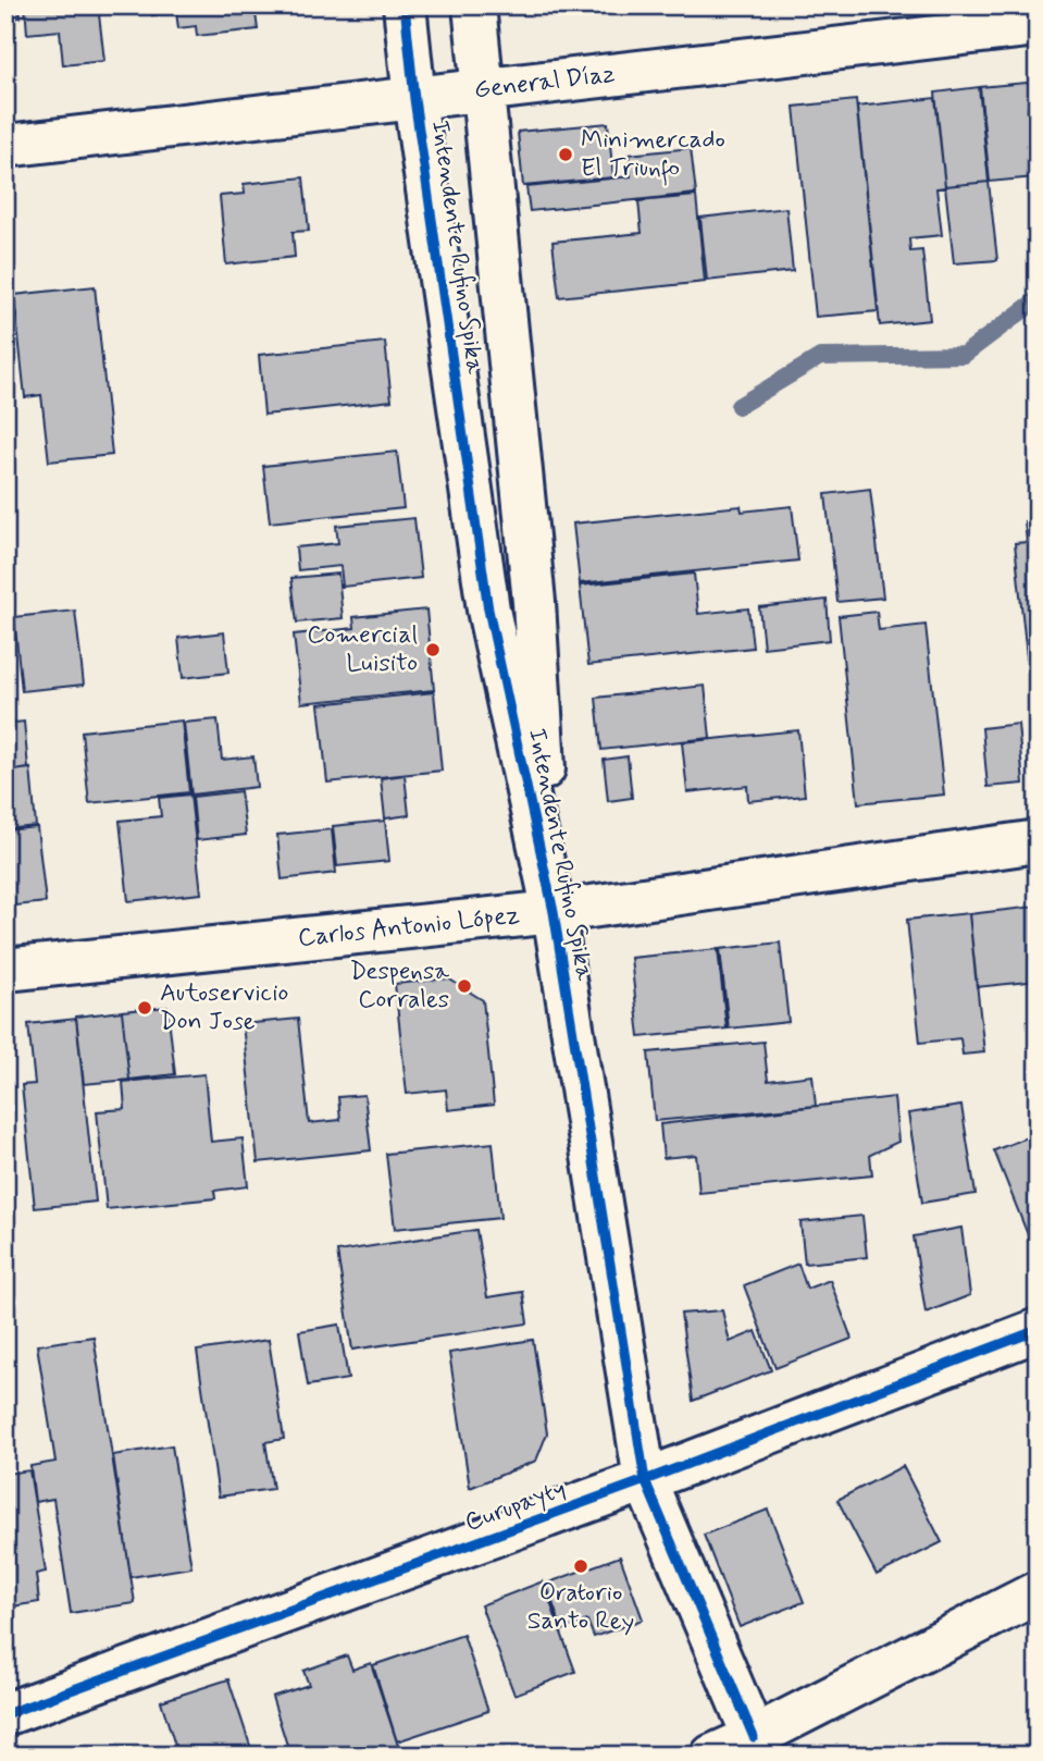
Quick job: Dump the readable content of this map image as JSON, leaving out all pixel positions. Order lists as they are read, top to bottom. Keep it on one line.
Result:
{"streets":{"street":["General Díaz","Intendente Rufino Spika","Carlos Antonio López","Curupayty"]},"crossings":[["General Díaz","Intendente Rufino Spika"],["Intendente Rufino Spika","Carlos Antonio López"],["Intendente Rufino Spika","Curupayty"]],"places":["Minimercado El Triunfo","Comercial Luisito","Despensa Corrales","Autoservicio Don Jose","Oratorio Santo Rey"]}
